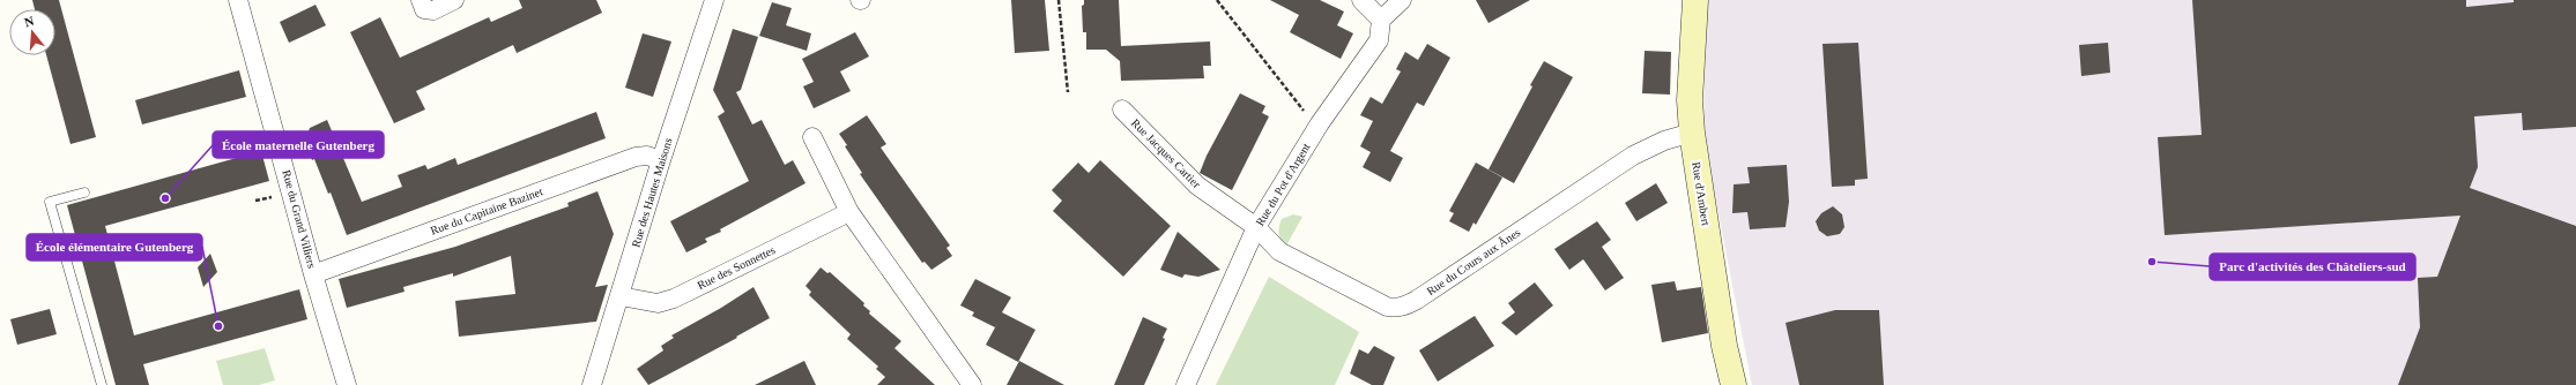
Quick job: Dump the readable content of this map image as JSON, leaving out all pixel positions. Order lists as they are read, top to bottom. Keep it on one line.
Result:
{"streets":{"street":["Rue Jacques Cartier","Rue du Pot d'Argent","Rue des Hautes Maisons","Rue d'Ambert","Rue du Capitaine Bazinet","Rue du Grand Villiers","Rue du Cours aux Ânes","Rue des Sonnettes"]},"crossings":[["Rue Jacques Cartier","Rue du Pot d'Argent"],["Rue Jacques Cartier","Rue du Cours aux Ânes"],["Rue du Pot d'Argent","Rue du Cours aux Ânes"],["Rue des Hautes Maisons","Rue du Capitaine Bazinet"],["Rue des Hautes Maisons","Rue des Sonnettes"],["Rue d'Ambert","Rue du Cours aux Ânes"],["Rue du Capitaine Bazinet","Rue du Grand Villiers"]],"places":["École maternelle Gutenberg","Parc d'activités des Châteliers-sud","École élémentaire Gutenberg"],"north":"top"}
